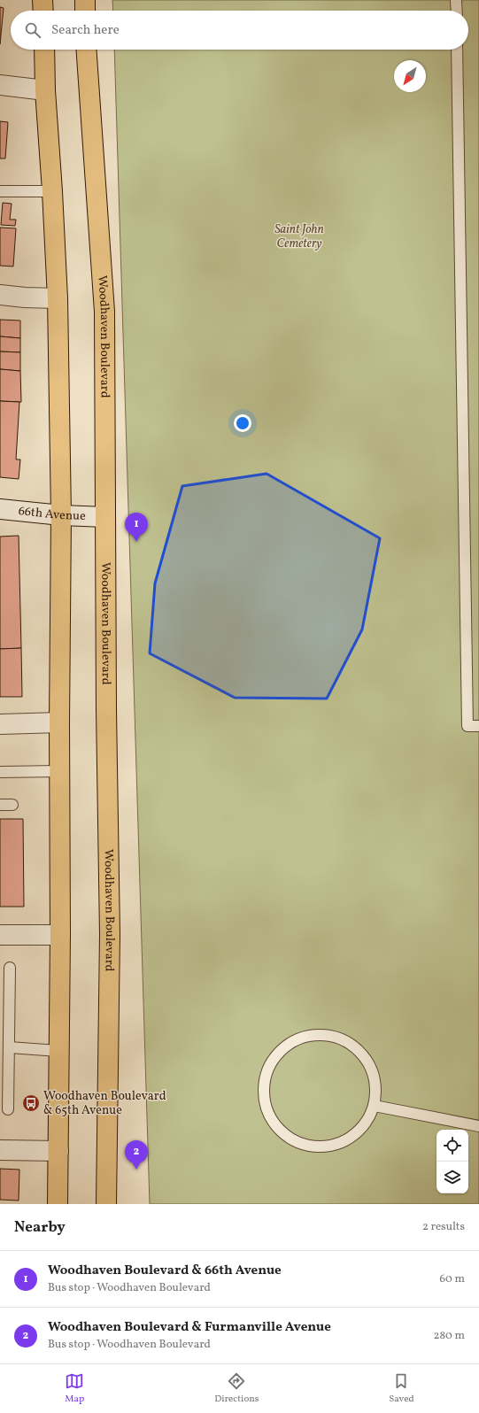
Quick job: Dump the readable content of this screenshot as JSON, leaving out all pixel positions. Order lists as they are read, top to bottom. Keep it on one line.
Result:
{"streets":{"main road":["Woodhaven Boulevard"],"street":["66th Avenue"]},"crossings":[["Woodhaven Boulevard","66th Avenue"]],"parks":["Saint John Cemetery"],"places":{"bus stop":["Woodhaven Boulevard & 65th Avenue"]},"north":"bottom left","page":{"search":"Search here","pins":["1","2"],"heading":["Nearby","2 results"],"list":[{"mark":"1","name":"Woodhaven Boulevard & 66th Avenue","note":"Bus stop · Woodhaven Boulevard","value":"60 m"},{"mark":"2","name":"Woodhaven Boulevard & Furmanville Avenue","note":"Bus stop · Woodhaven Boulevard","value":"280 m"}],"nav":["Map","Directions","Saved"]}}
